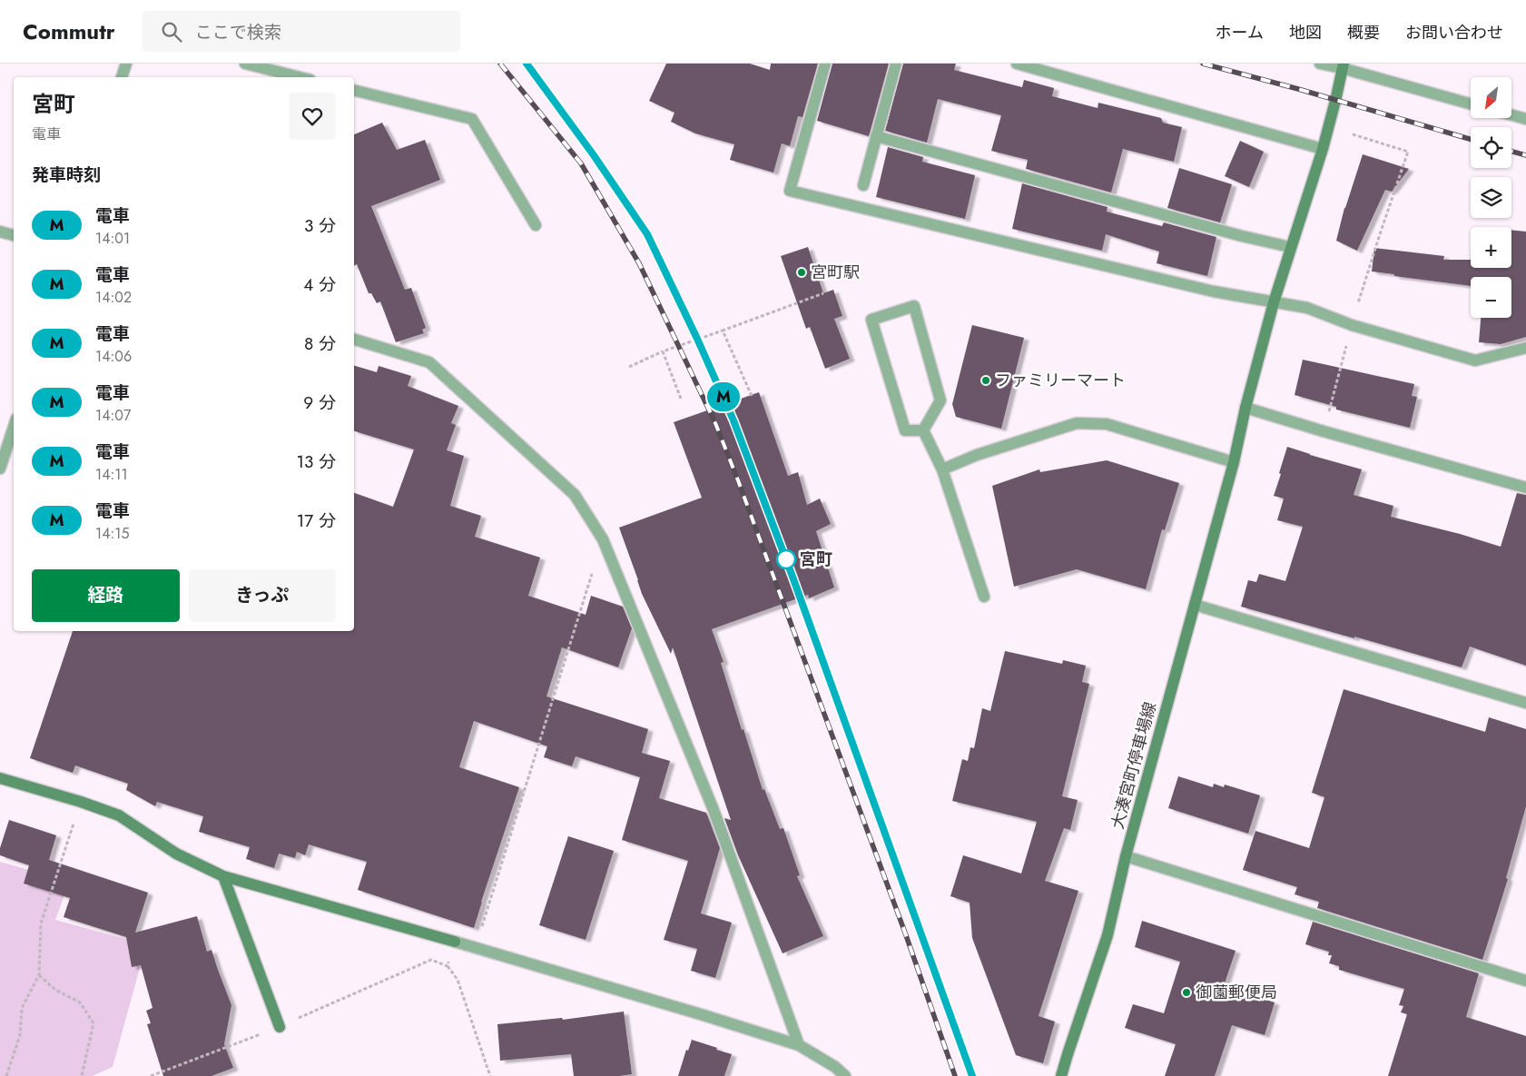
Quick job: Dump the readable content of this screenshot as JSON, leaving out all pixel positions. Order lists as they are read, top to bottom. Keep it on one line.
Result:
{"streets":{"street":["大湊宮町停車場線"]},"places":["宮町駅","ファミリーマート","宮町","御薗郵便局"],"north":"bottom left","page":{"header":"Commutr","search":"ここで検索","nav":["ホーム","地図","概要","お問い合わせ"],"on_map":"M","map_buttons":["+","−"],"heading":[["宮町","電車"],"発車時刻"],"list":[{"mark":"M","name":"電車","note":"14:01","value":"3 分"},{"mark":"M","name":"電車","note":"14:02","value":"4 分"},{"mark":"M","name":"電車","note":"14:06","value":"8 分"},{"mark":"M","name":"電車","note":"14:07","value":"9 分"},{"mark":"M","name":"電車","note":"14:11","value":"13 分"},{"mark":"M","name":"電車","note":"14:15","value":"17 分"}],"buttons":["経路","きっぷ"]}}
